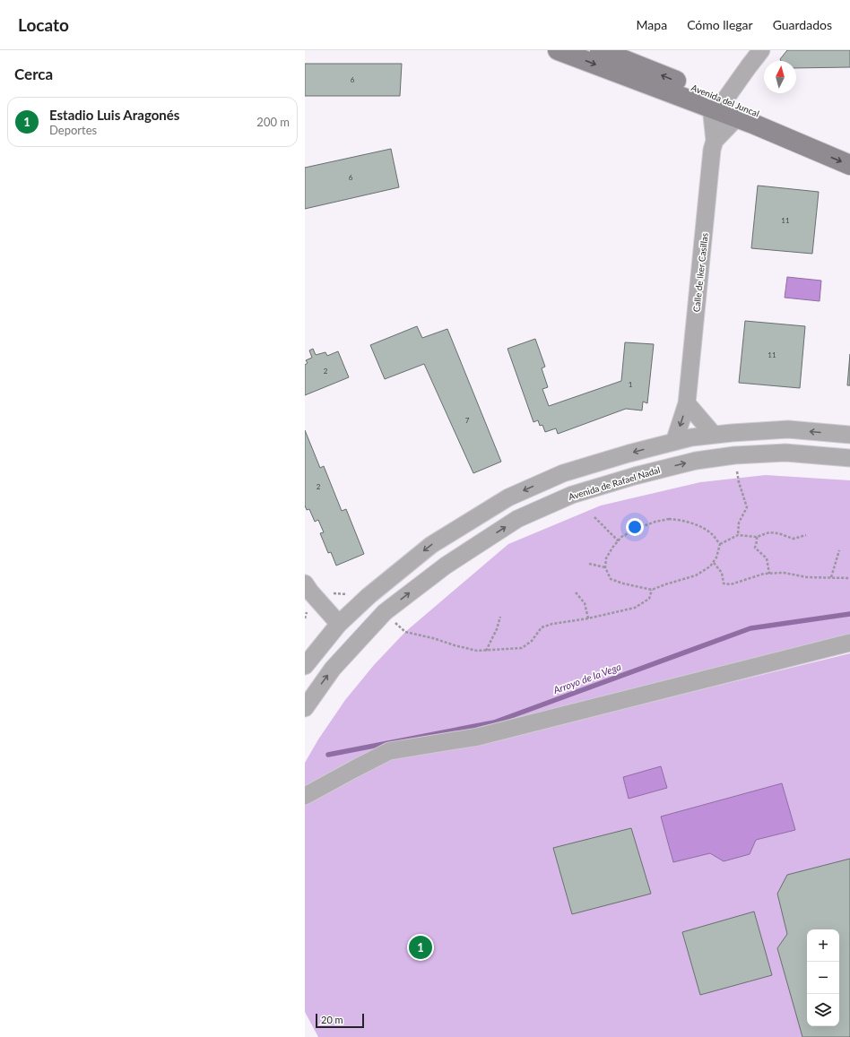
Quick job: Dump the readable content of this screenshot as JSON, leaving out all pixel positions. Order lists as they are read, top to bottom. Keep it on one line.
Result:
{"streets":{"street":["Avenida del Juncal","Calle de Iker Casillas","Avenida de Rafael Nadal"]},"crossings":[["Avenida del Juncal","Calle de Iker Casillas"]],"water":["Arroyo de la Vega"],"house_numbers":["6","6","11","11","2","1","7","2"],"scale_bar":"20 m","north":"top","page":{"header":"Locato","nav":["Mapa","Cómo llegar","Guardados"],"heading":"Cerca","list":[{"mark":"1","name":"Estadio Luis Aragonés","note":"Deportes","value":"200 m"}],"map_buttons":["+","−"],"pins":"1","scale":"20 m"}}
